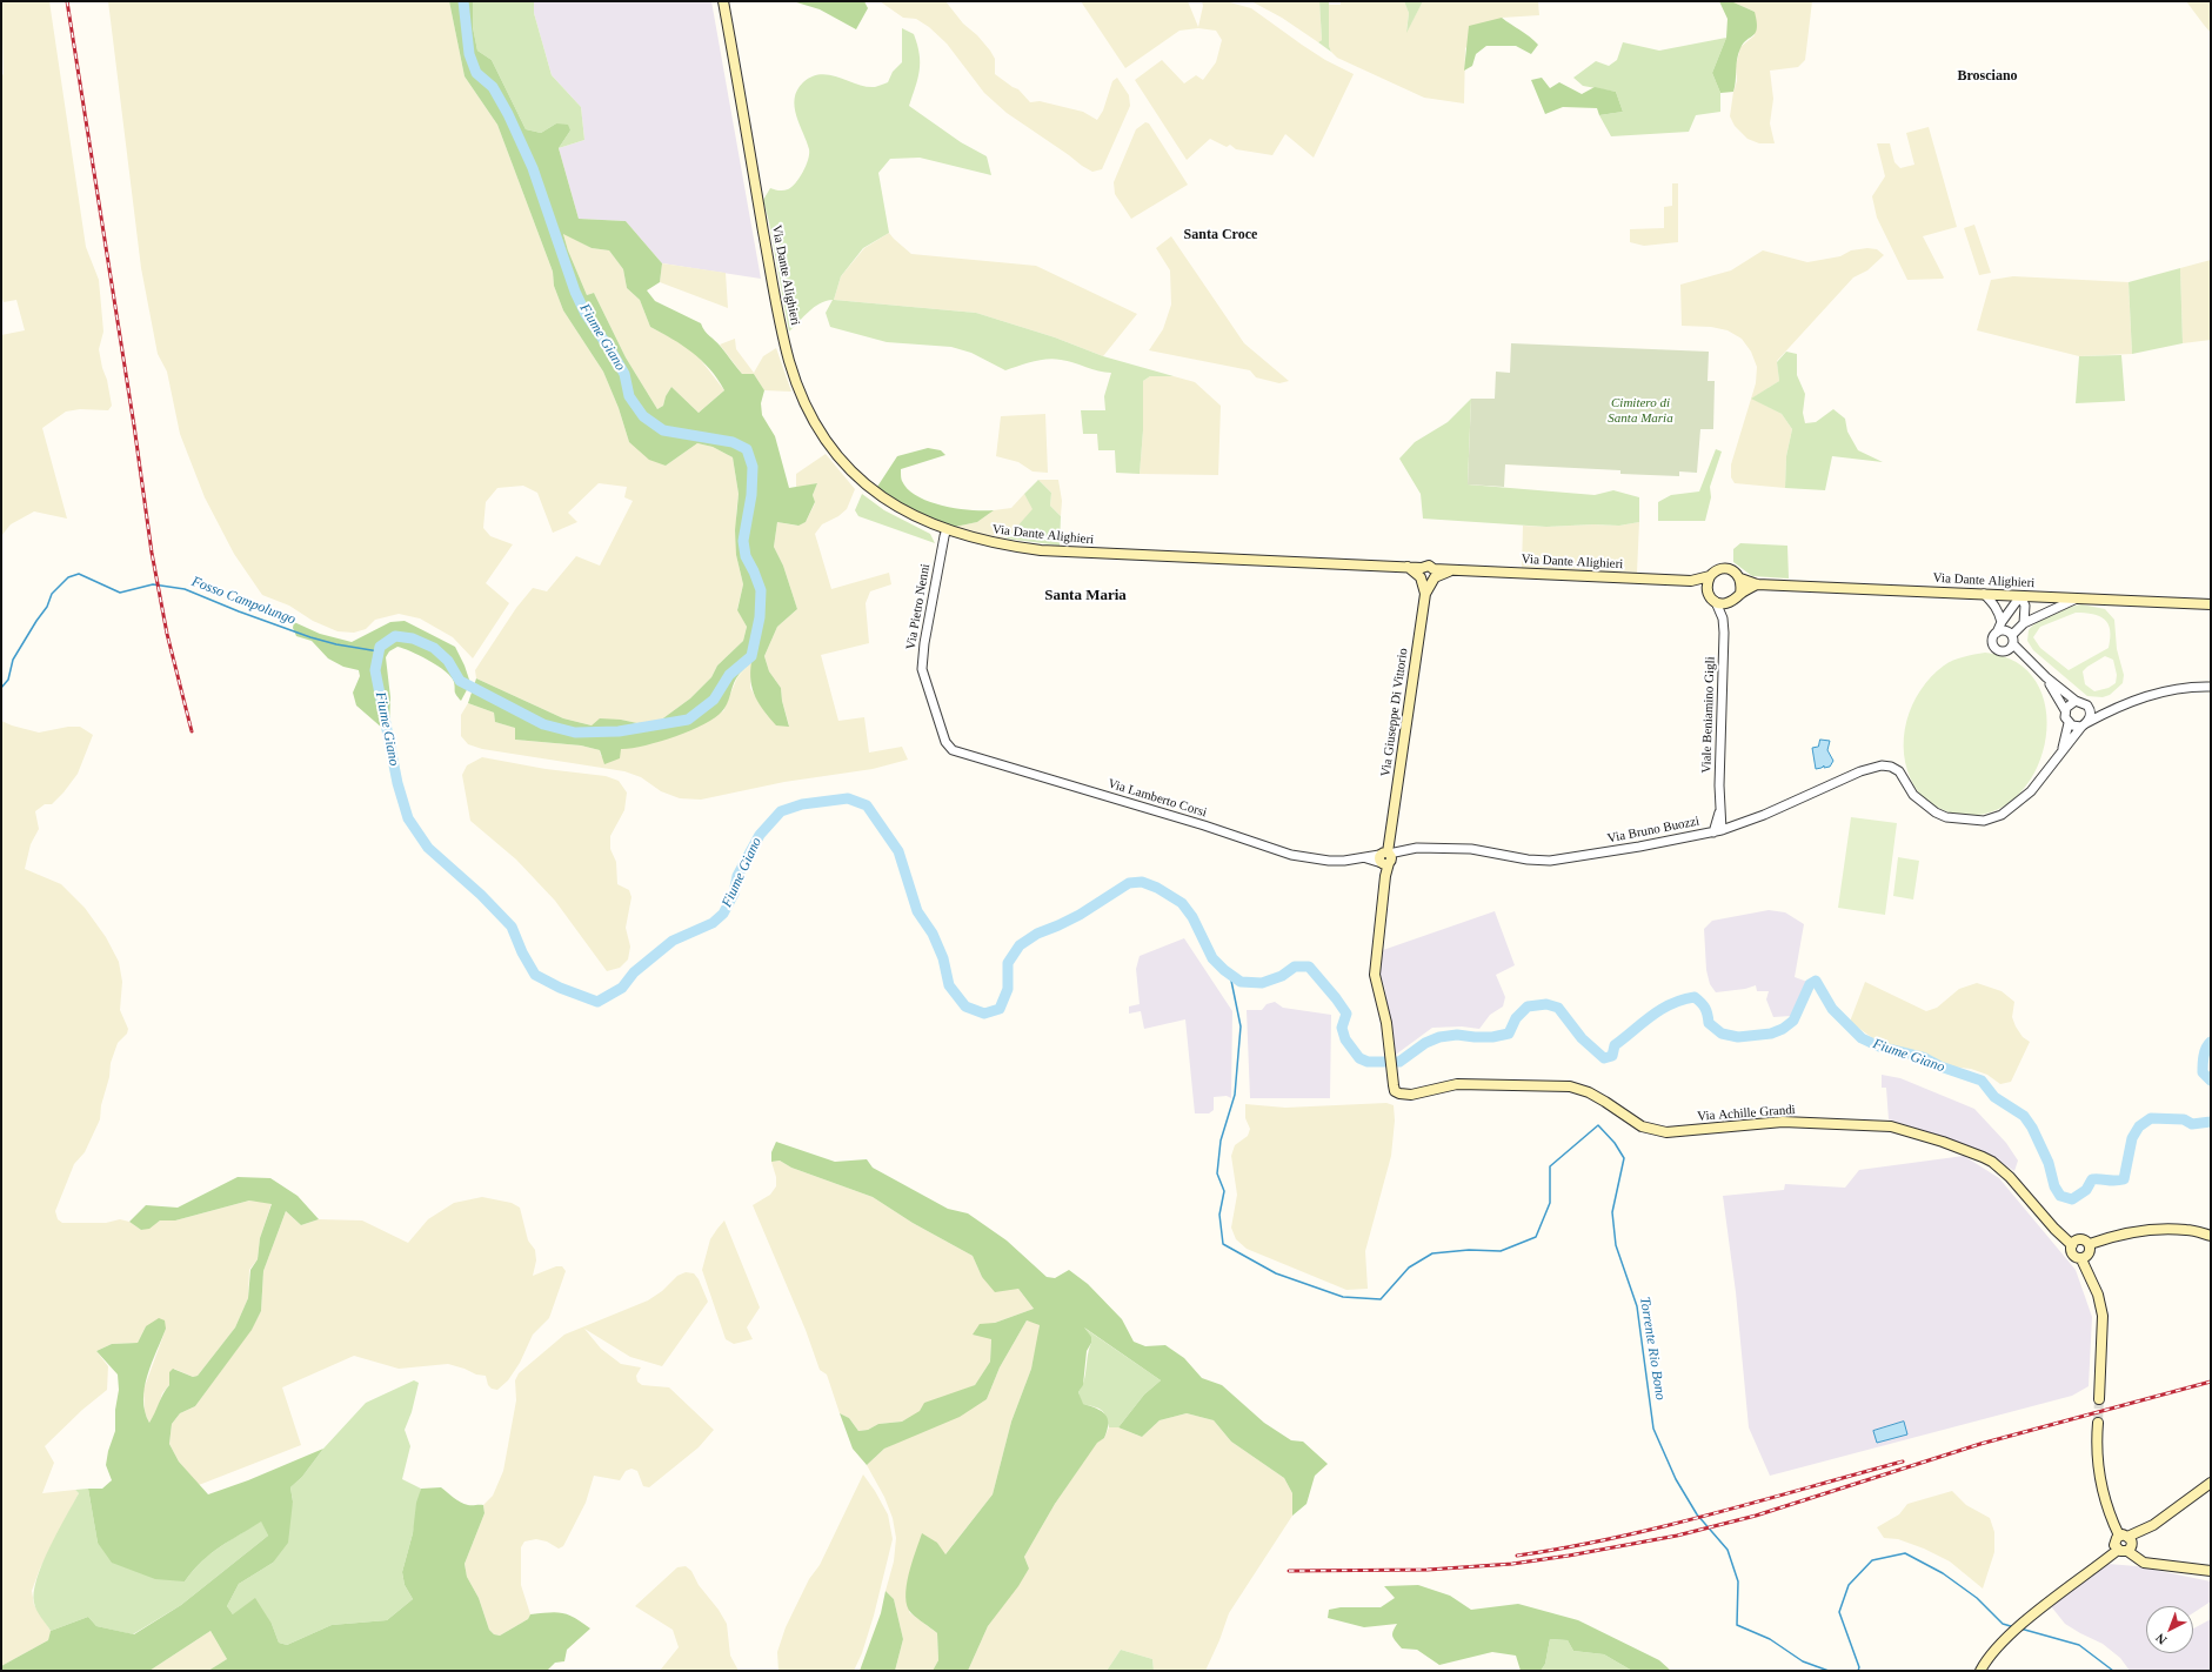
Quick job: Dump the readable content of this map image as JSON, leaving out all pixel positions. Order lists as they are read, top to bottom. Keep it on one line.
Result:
{"streets":{"main road":["Via Dante Alighieri","Via Giuseppe Di Vittorio","Via Achille Grandi"],"street":["Via Pietro Nenni","Viale Beniamino Gigli","Via Lamberto Corsi","Via Bruno Buozzi"]},"crossings":[["Via Dante Alighieri","Via Pietro Nenni"],["Via Dante Alighieri","Via Giuseppe Di Vittorio"],["Via Dante Alighieri","Viale Beniamino Gigli"],["Via Pietro Nenni","Via Lamberto Corsi"],["Via Giuseppe Di Vittorio","Via Lamberto Corsi"],["Via Giuseppe Di Vittorio","Via Achille Grandi"],["Viale Beniamino Gigli","Via Bruno Buozzi"],["Via Lamberto Corsi","Via Achille Grandi"]],"districts":["Brosciano","Santa Croce","Santa Maria"],"water":["Fiume Giano","Fosso Campolungo","Torrente Rio Bono"],"parks":["Cimitero di Santa Maria"],"north":"bottom left"}
